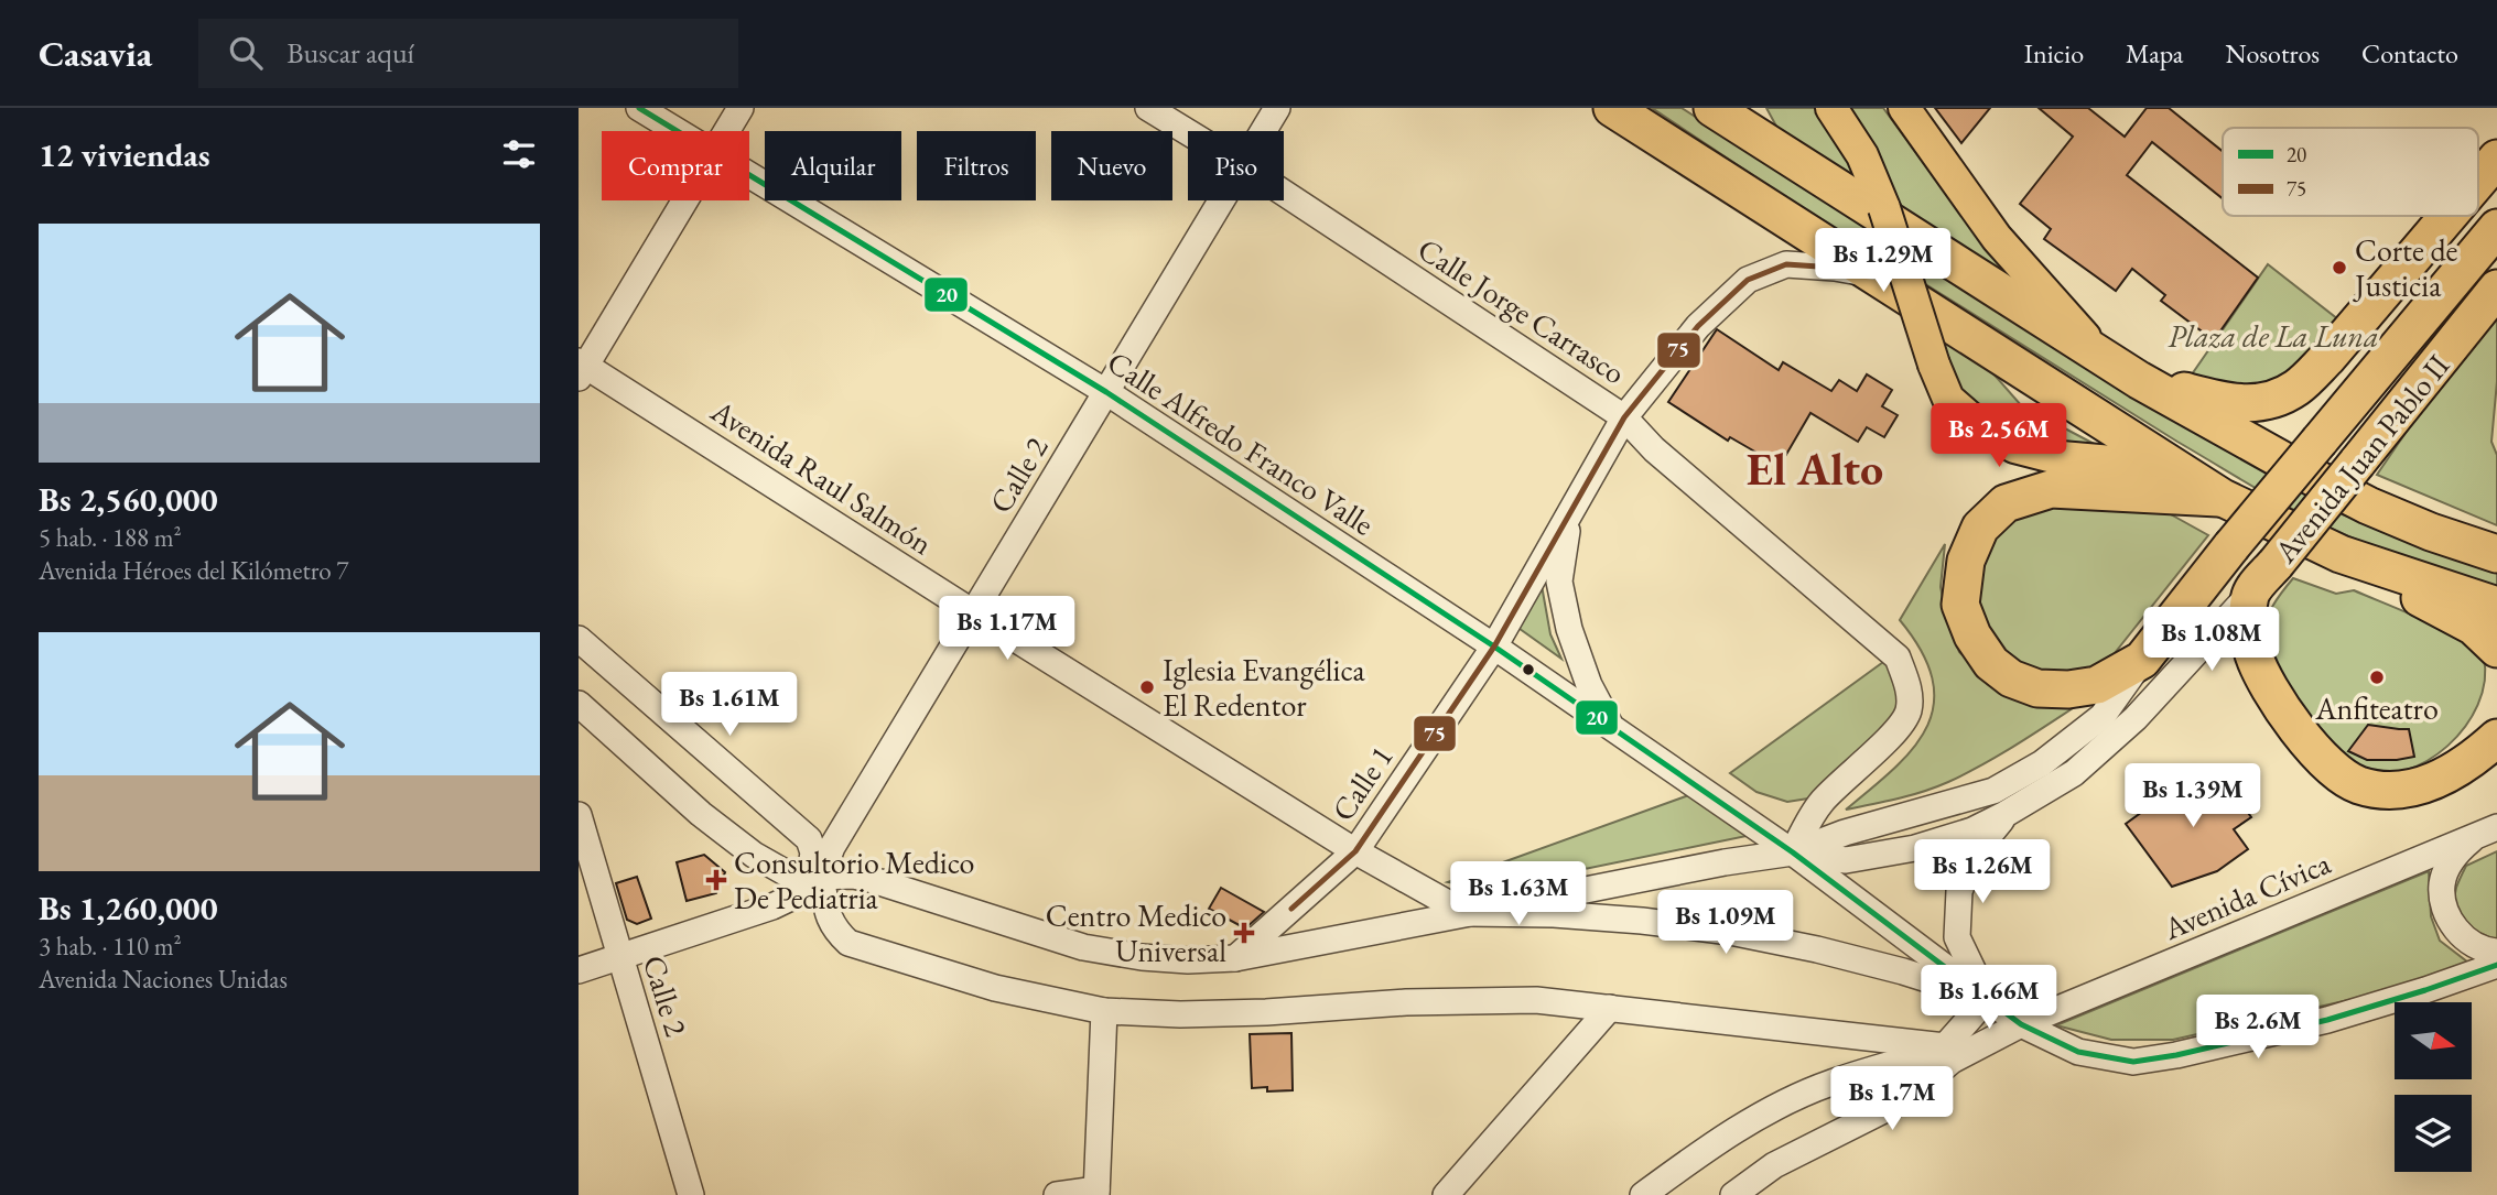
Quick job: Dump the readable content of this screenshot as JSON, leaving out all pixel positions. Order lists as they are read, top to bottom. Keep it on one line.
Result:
{"streets":{"highway":["Avenida Juan Pablo II"],"street":["Calle Jorge Carrasco","Calle Alfredo Franco Valle","Calle 2","Avenida Raul Salmón","Calle 1","Avenida Cívica"]},"crossings":[["Calle Jorge Carrasco","Calle Alfredo Franco Valle"],["Calle Jorge Carrasco","Avenida Juan Pablo II"],["Calle Jorge Carrasco","Calle 1"],["Calle Alfredo Franco Valle","Avenida Juan Pablo II"],["Calle Alfredo Franco Valle","Calle 2"],["Calle Alfredo Franco Valle","Calle 1"],["Calle Alfredo Franco Valle","Avenida Cívica"],["Calle 2","Avenida Raul Salmón"],["Avenida Raul Salmón","Calle 1"]],"districts":["El Alto"],"parks":["Plaza de La Luna"],"places":{"other":["Corte de Justicia","Anfiteatro","Iglesia Evangélica El Redentor"],"health":["Consultorio Medico De Pediatria","Centro Medico Universal"]},"lines":["transit line 20","transit line 75"],"legend":["20","75"],"north":"right","page":{"header":"Casavia","search":"Buscar aquí","nav":["Inicio","Mapa","Nosotros","Contacto"],"heading":"12 viviendas","chip":["Comprar","Alquilar","Filtros","Nuevo","Piso"],"list":[{"name":"Bs 2,560,000","note":"5 hab. · 188 m² · Avenida Héroes del Kilómetro 7"},{"name":"Bs 1,260,000","note":"3 hab. · 110 m² · Avenida Naciones Unidas"}],"price":["Bs 1.29M","Bs 2.56M","Bs 1.17M","Bs 1.08M","Bs 1.61M","Bs 1.39M","Bs 1.26M","Bs 1.63M","Bs 1.09M","Bs 1.66M","Bs 2.6M","Bs 1.7M"]}}
